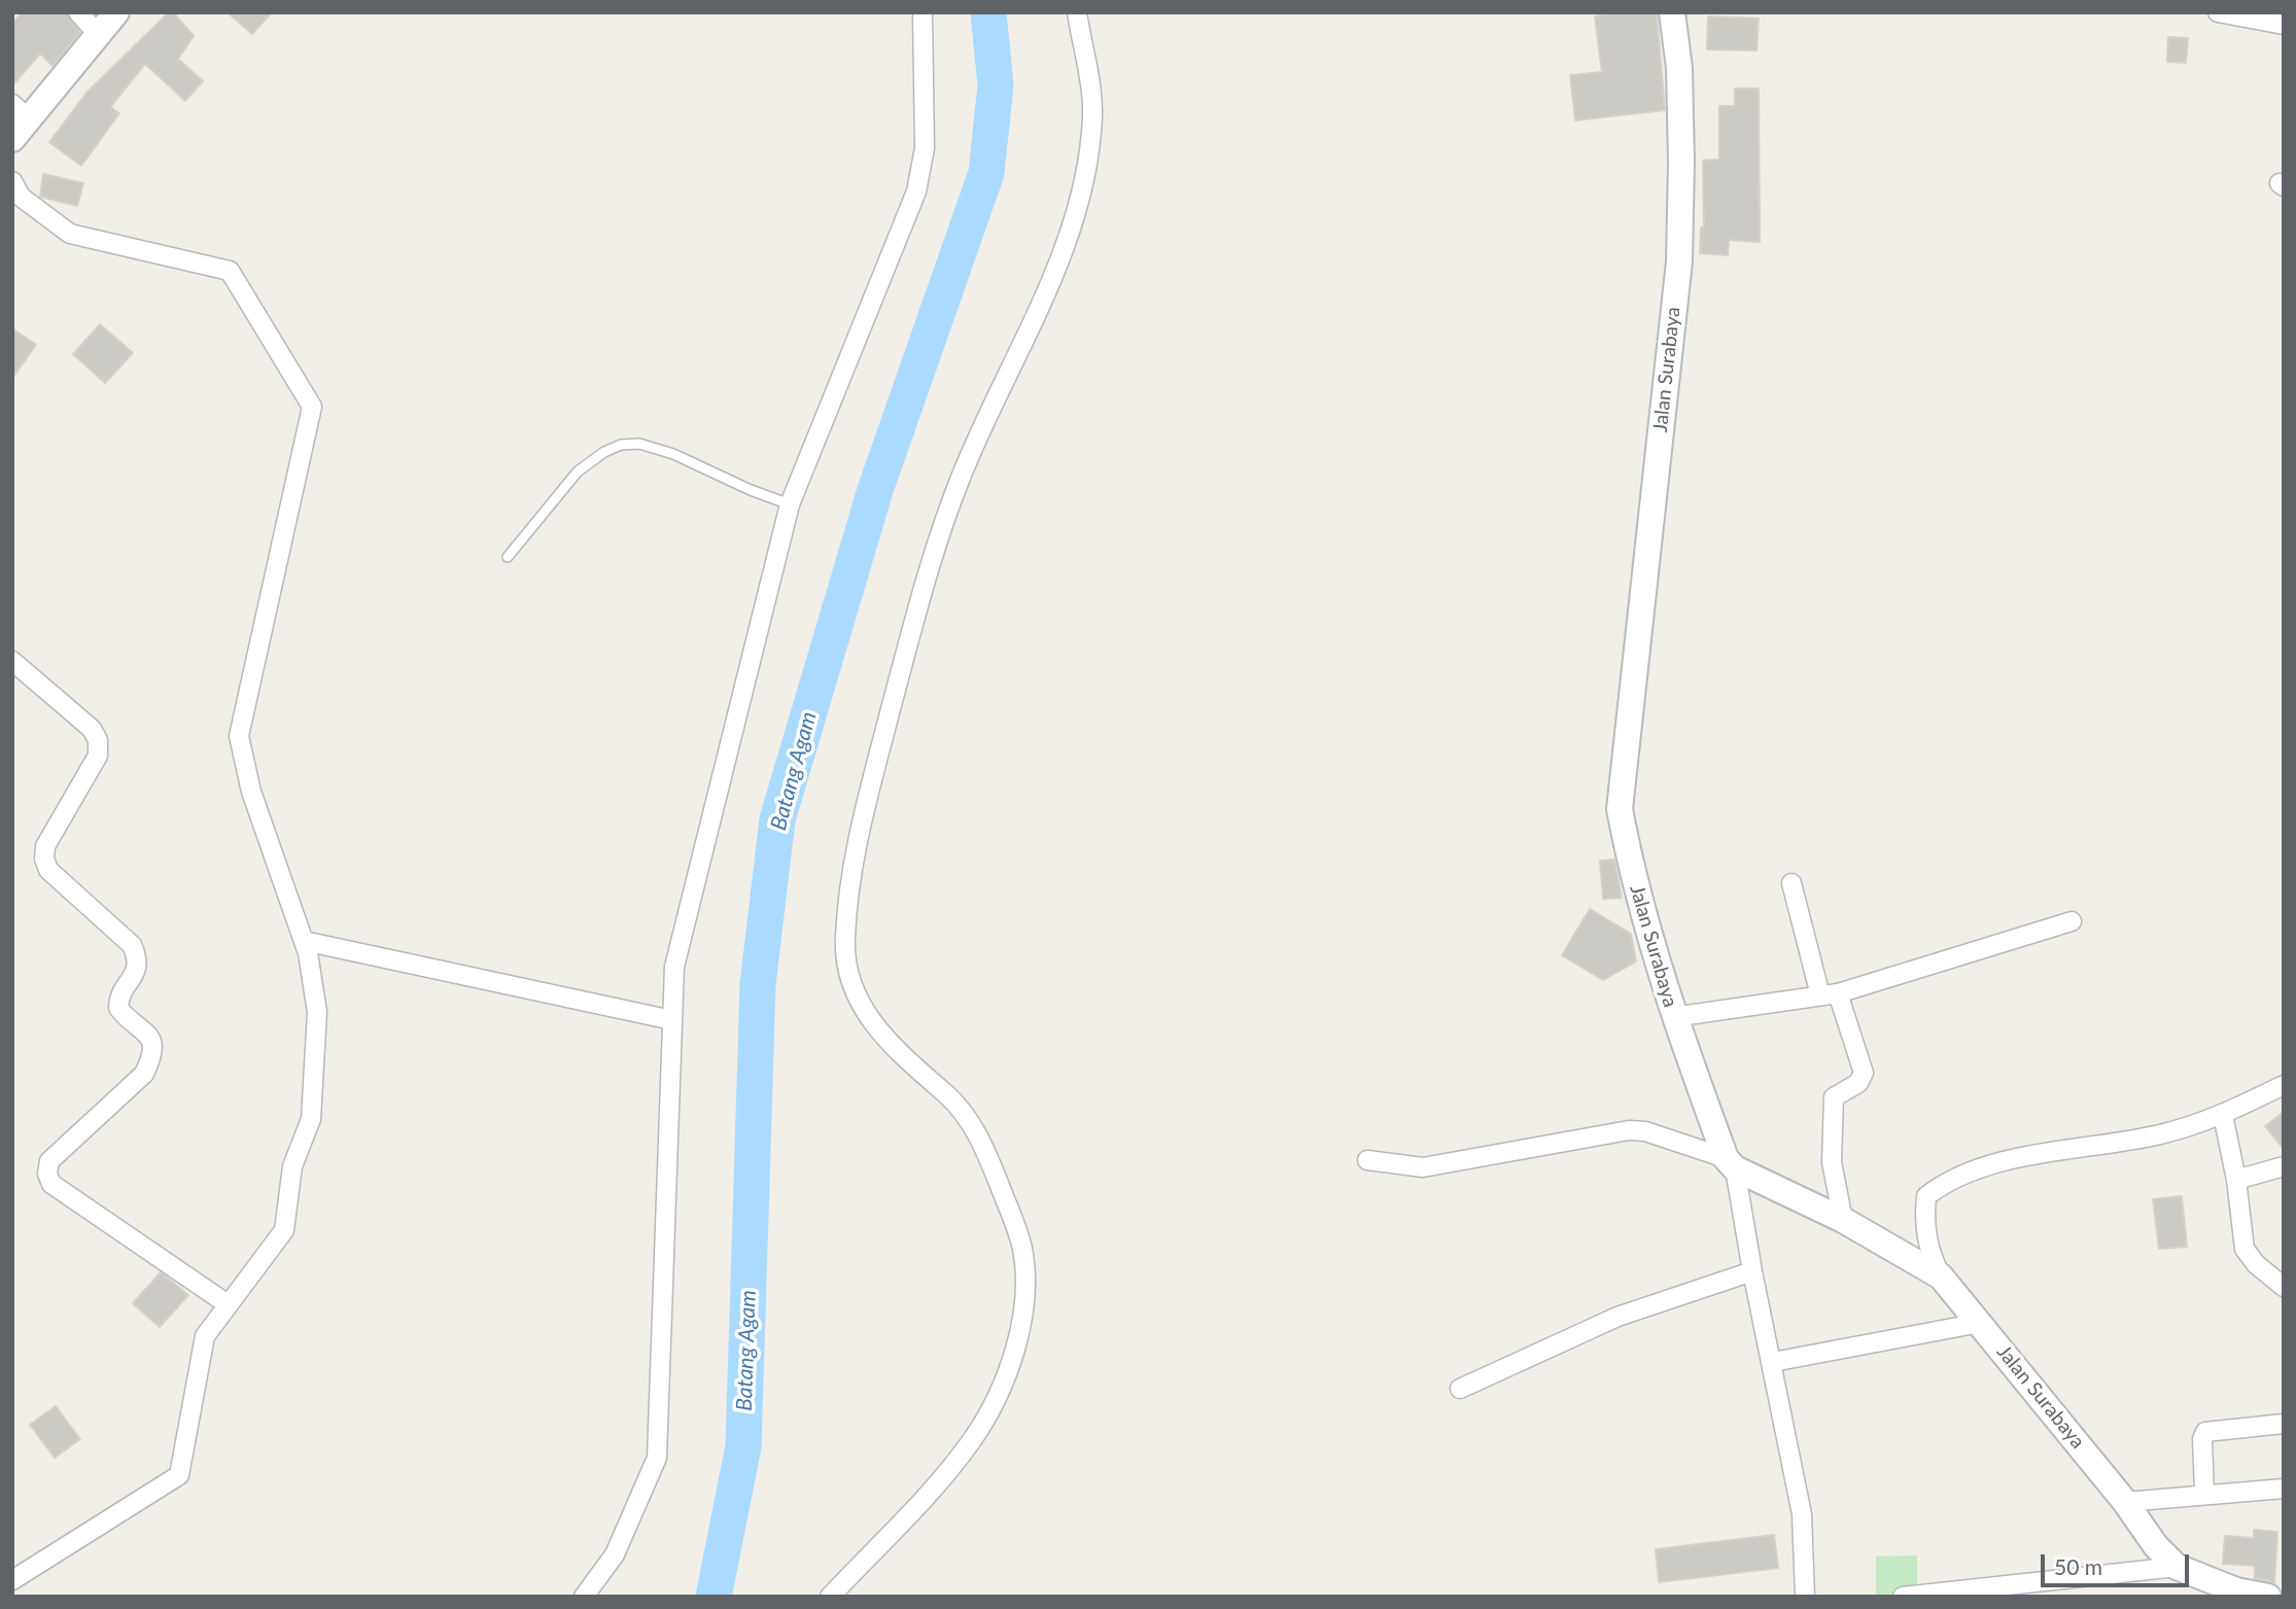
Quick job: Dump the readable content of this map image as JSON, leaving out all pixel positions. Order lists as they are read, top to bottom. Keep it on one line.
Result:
{"streets":{"street":["Jalan Surabaya"]},"water":["Batang Agam"],"scale_bar":"50 m"}
